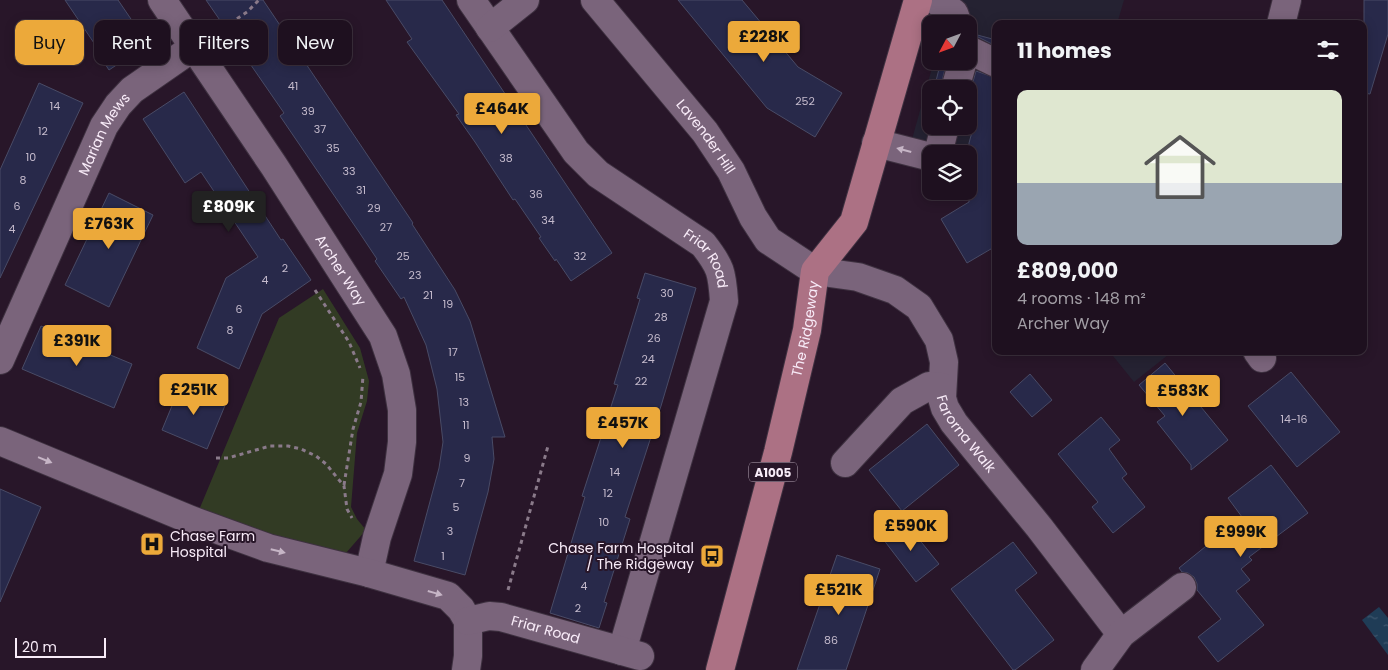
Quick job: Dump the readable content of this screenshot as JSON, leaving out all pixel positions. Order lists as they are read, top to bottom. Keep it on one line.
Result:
{"streets":{"main road":["The Ridgeway","A1005"],"street":["Marian Mews","Lavender Hill","Friar Road","Archer Way","Farorna Walk"]},"crossings":[["Lavender Hill","The Ridgeway"],["Lavender Hill","Farorna Walk"],["The Ridgeway","Farorna Walk"]],"places":{"hospital":["Chase Farm Hospital"],"bus stop":["Chase Farm Hospital / The Ridgeway"]},"house_numbers":["41","252","14","39","37","12","35","10","38","33","8","31","36","6","29","34","27","4","25","32","2","23","4","30","21","19","6","28","8","26","17","24","15","22","13","14-16","11","9","14","7","12","5","10","3","1","4","2","86"],"scale_bar":"20 m","north":"bottom left","page":{"chip":["Buy","Rent","Filters","New"],"heading":"11 homes","price":["£228K","£464K","£809K","£763K","£391K","£251K","£583K","£457K","£590K","£999K","£521K"],"list":[{"name":"£809,000","note":"4 rooms · 148 m² · Archer Way"}],"scale":"20 m"}}
